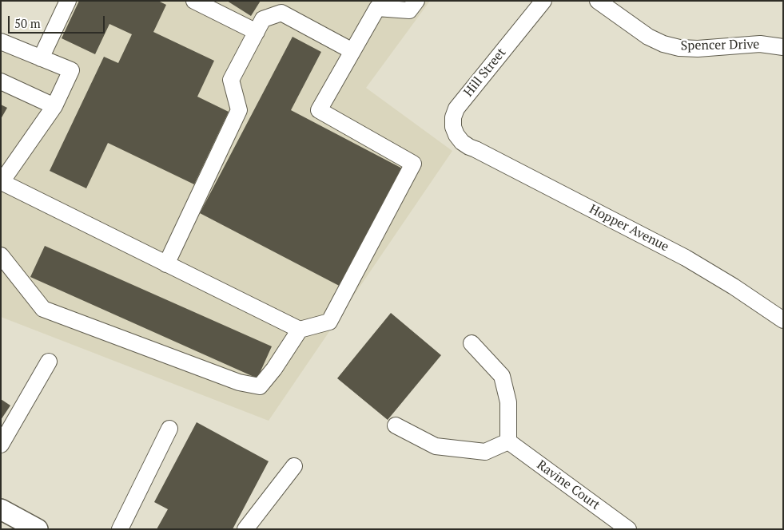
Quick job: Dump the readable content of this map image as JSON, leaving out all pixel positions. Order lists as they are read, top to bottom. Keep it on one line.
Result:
{"streets":{"street":["Spencer Drive","Hill Street","Hopper Avenue","Ravine Court"]},"crossings":[["Hill Street","Hopper Avenue"]],"scale_bar":"50 m"}
